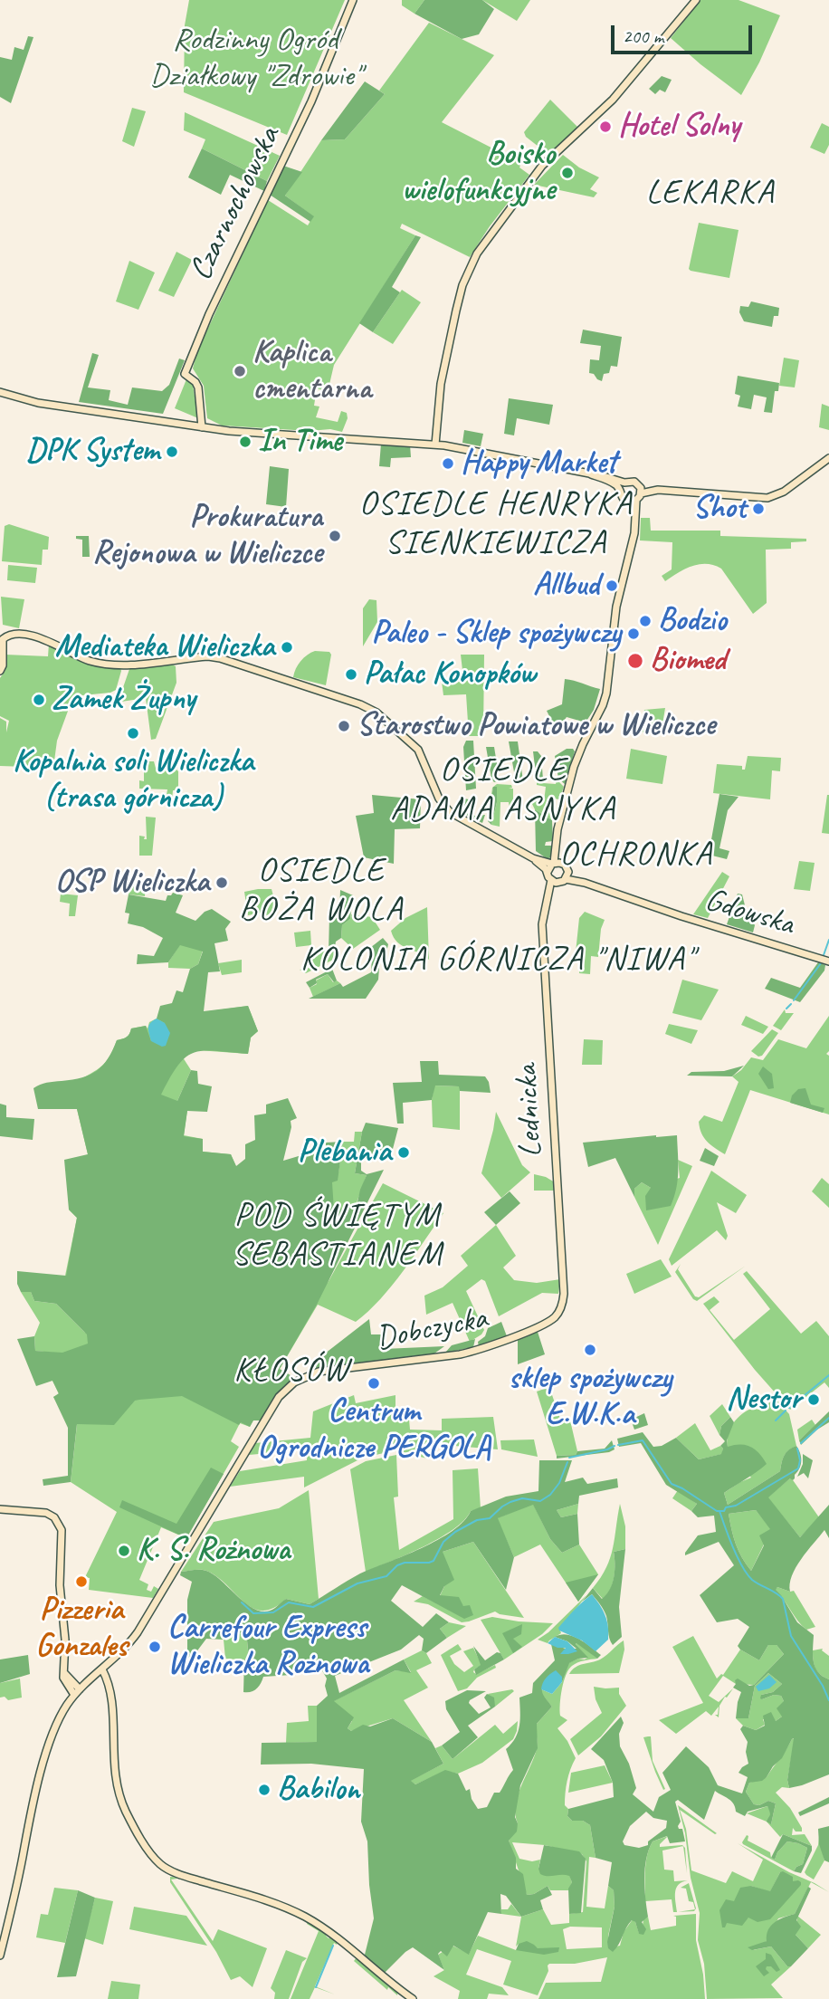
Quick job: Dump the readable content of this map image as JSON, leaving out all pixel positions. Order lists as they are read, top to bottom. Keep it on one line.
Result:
{"streets":{"main road":["Czarnochowska","Gdowska","Lednicka","Dobczycka"]},"crossings":[["Gdowska","Lednicka"],["Lednicka","Dobczycka"]],"districts":["LEKARKA","OSIEDLE HENRYKA SIENKIEWICZA","OSIEDLE ADAMA ASNYKA","OCHRONKA","OSIEDLE BOŻA WOLA","KOLONIA GÓRNICZA \"NIWA\"","POD ŚWIĘTYM SEBASTIANEM","KŁOSÓW"],"parks":["Rodzinny Ogród Działkowy \"Zdrowie\""],"places":["Hotel Solny","Boisko wielofunkcyjne","Kaplica cmentarna","In Time","DPK System","Happy Market","Shot","Prokuratura Rejonowa w Wieliczce","Allbud","Bodzio","Paleo - Sklep spożywczy","Mediateka Wieliczka","Biomed","Pałac Konopków","Zamek Żupny","Starostwo Powiatowe w Wieliczce","Kopalnia soli Wieliczka (trasa górnicza)","OSP Wieliczka","Plebania","sklep spożywczy E.W.K.a","Centrum Ogrodnicze PERGOLA","Nestor","K. S. Rożnowa","Pizzeria Gonzales","Carrefour Express Wieliczka Rożnowa","Babilon"],"scale_bar":"200 m"}
